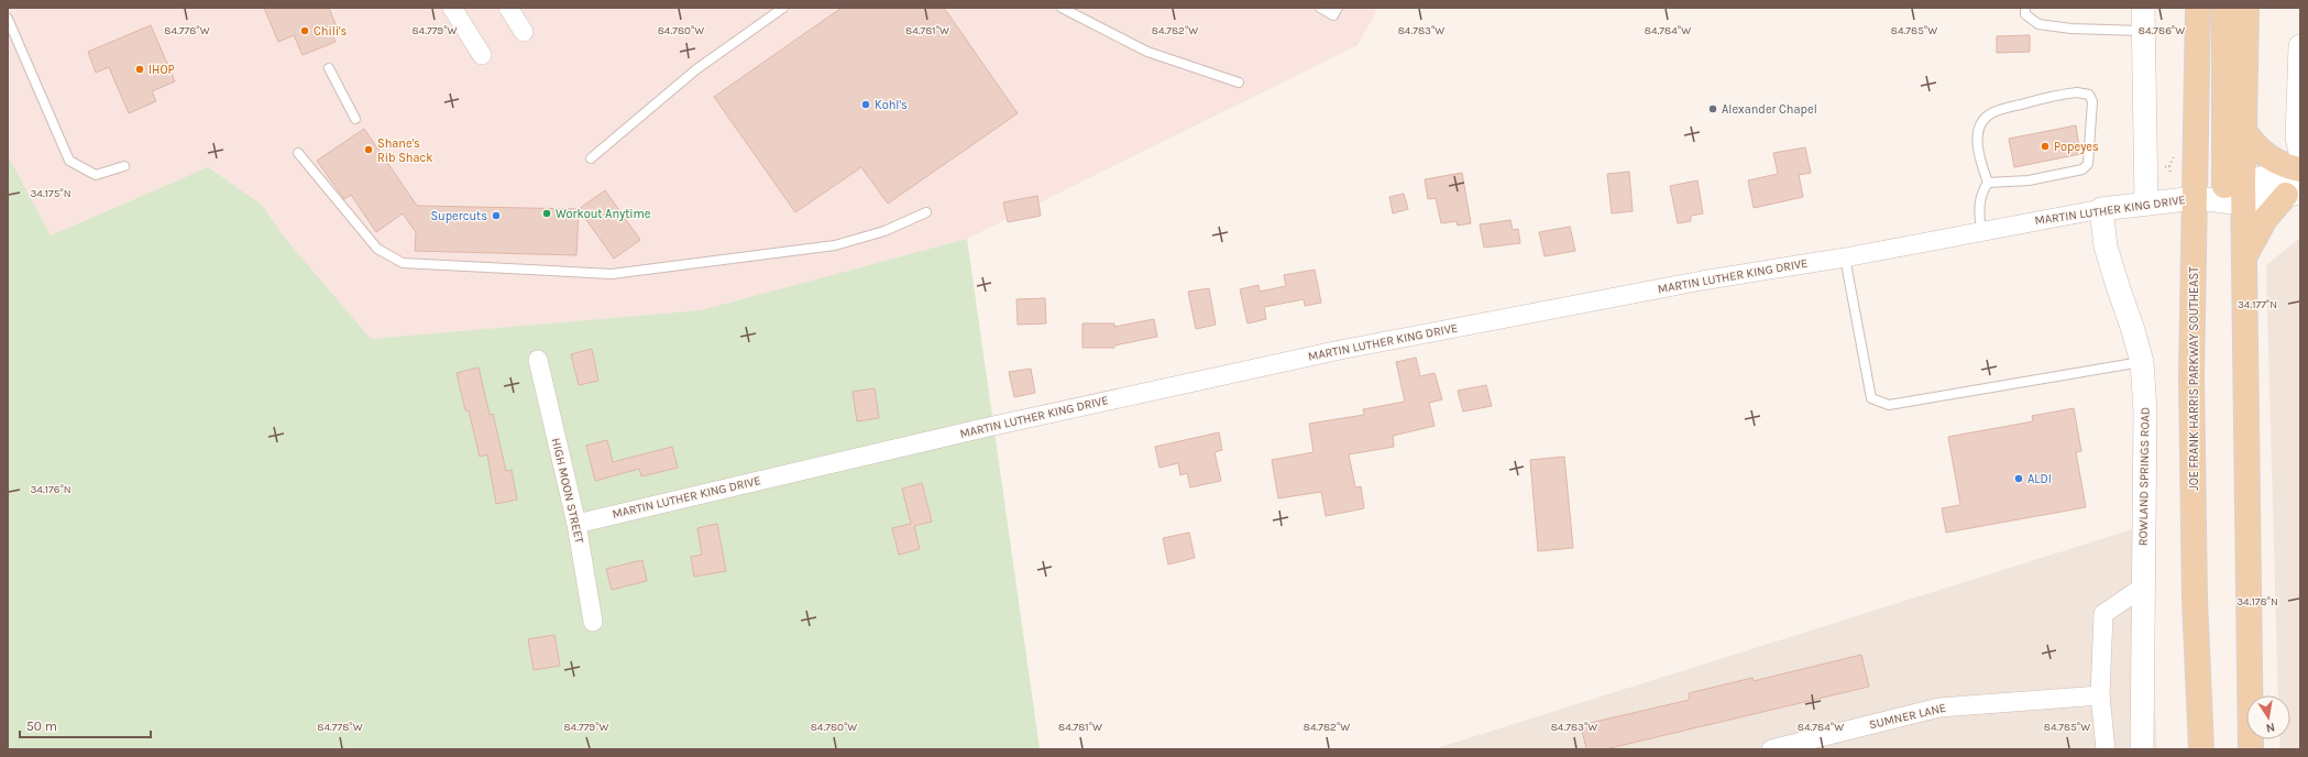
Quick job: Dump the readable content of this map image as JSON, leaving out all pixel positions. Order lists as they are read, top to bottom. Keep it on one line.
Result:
{"streets":{"main road":["JOE FRANK HARRIS PARKWAY SOUTHEAST"],"street":["MARTIN LUTHER KING DRIVE","ROWLAND SPRINGS ROAD","HIGH MOON STREET","SUMNER LANE"]},"crossings":[["MARTIN LUTHER KING DRIVE","JOE FRANK HARRIS PARKWAY SOUTHEAST"],["MARTIN LUTHER KING DRIVE","ROWLAND SPRINGS ROAD"],["MARTIN LUTHER KING DRIVE","HIGH MOON STREET"]],"places":["Chili's","IHOP","Kohl's","Alexander Chapel","Popeyes","Shane's Rib Shack","Workout Anytime","Supercuts","ALDI"],"scale_bar":"50 m","north":"bottom","coordinates":["84.778°W","84.779°W","84.780°W","84.781°W","84.782°W","84.783°W","84.784°W","84.785°W","84.786°W","34.175°N","34.177°N","34.176°N","34.178°N"]}
